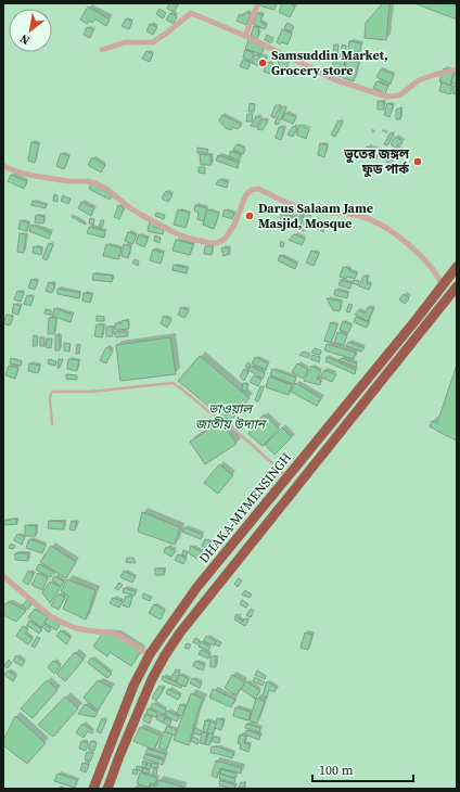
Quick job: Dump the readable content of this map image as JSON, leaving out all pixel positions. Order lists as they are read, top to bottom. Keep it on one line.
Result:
{"streets":{"highway":["DHAKA-MYMENSINGH"]},"parks":["ভাওয়াল জাতীয় উদ্যান"],"places":["Samsuddin Market, Grocery store","ভুতের জঙ্গল ফুড পার্ক","Darus Salaam Jame Masjid, Mosque"],"scale_bar":"100 m","north":"bottom left"}
